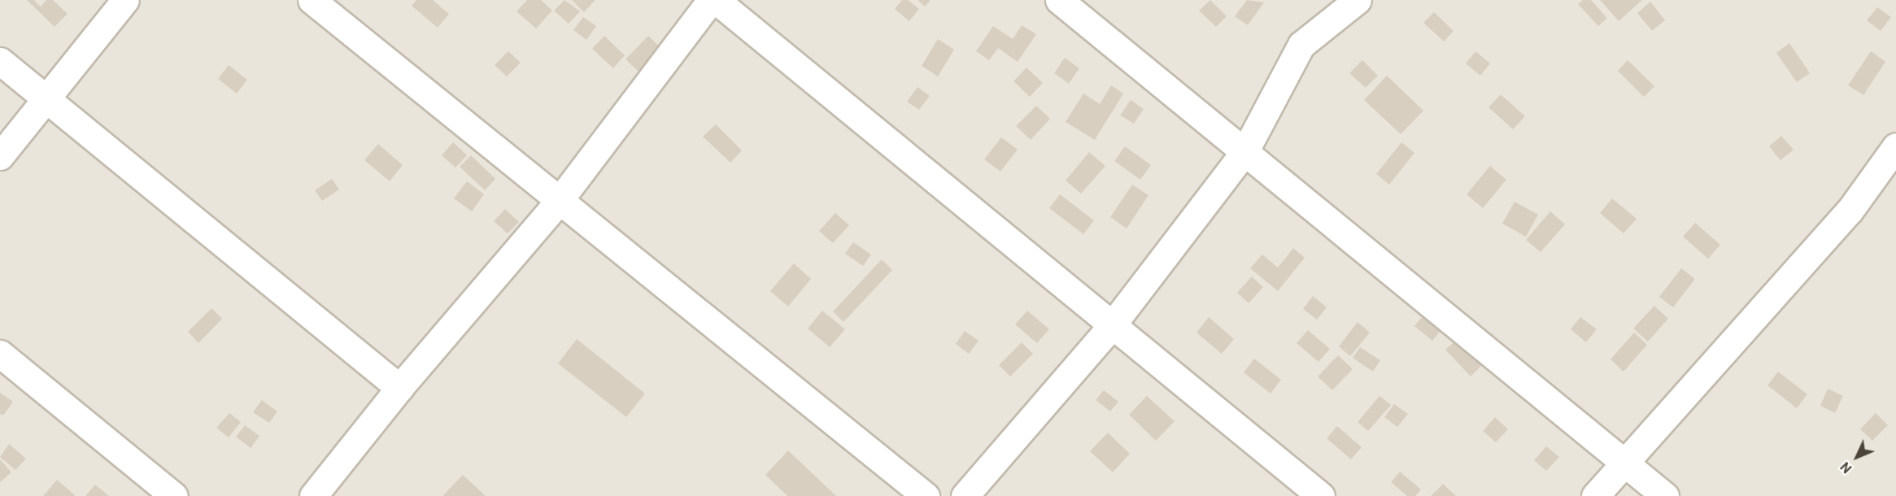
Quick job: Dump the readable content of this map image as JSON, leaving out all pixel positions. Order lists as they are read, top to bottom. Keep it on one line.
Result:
{"north":"bottom left"}
